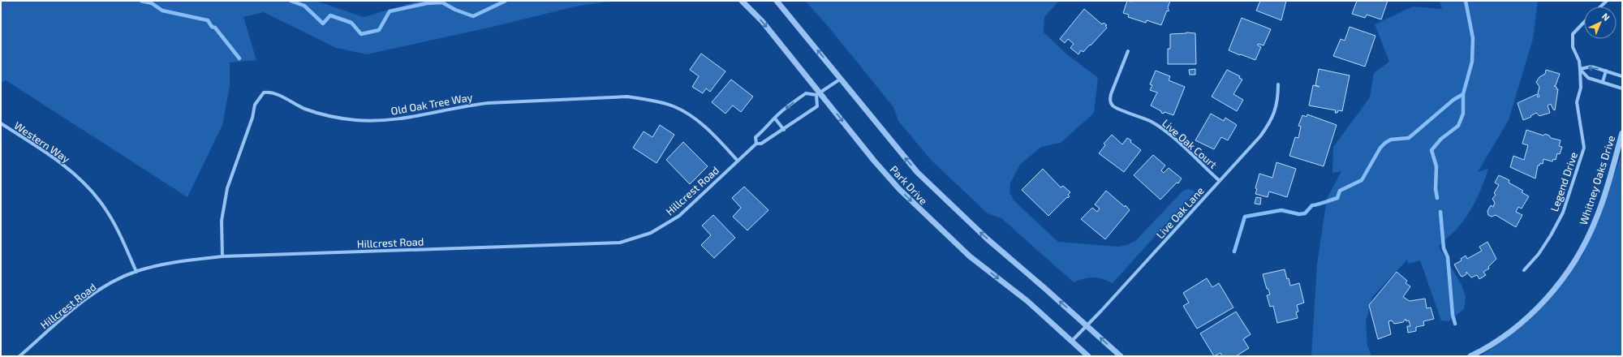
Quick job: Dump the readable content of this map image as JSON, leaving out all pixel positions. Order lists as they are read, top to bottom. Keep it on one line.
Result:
{"streets":{"street":["Old Oak Tree Way","Western Way","Live Oak Court","Whitney Oaks Drive","Legend Drive","Park Drive","Hillcrest Road","Live Oak Lane"]},"crossings":[["Old Oak Tree Way","Hillcrest Road"],["Western Way","Hillcrest Road"],["Live Oak Court","Live Oak Lane"],["Park Drive","Hillcrest Road"],["Park Drive","Live Oak Lane"]],"north":"top right"}
